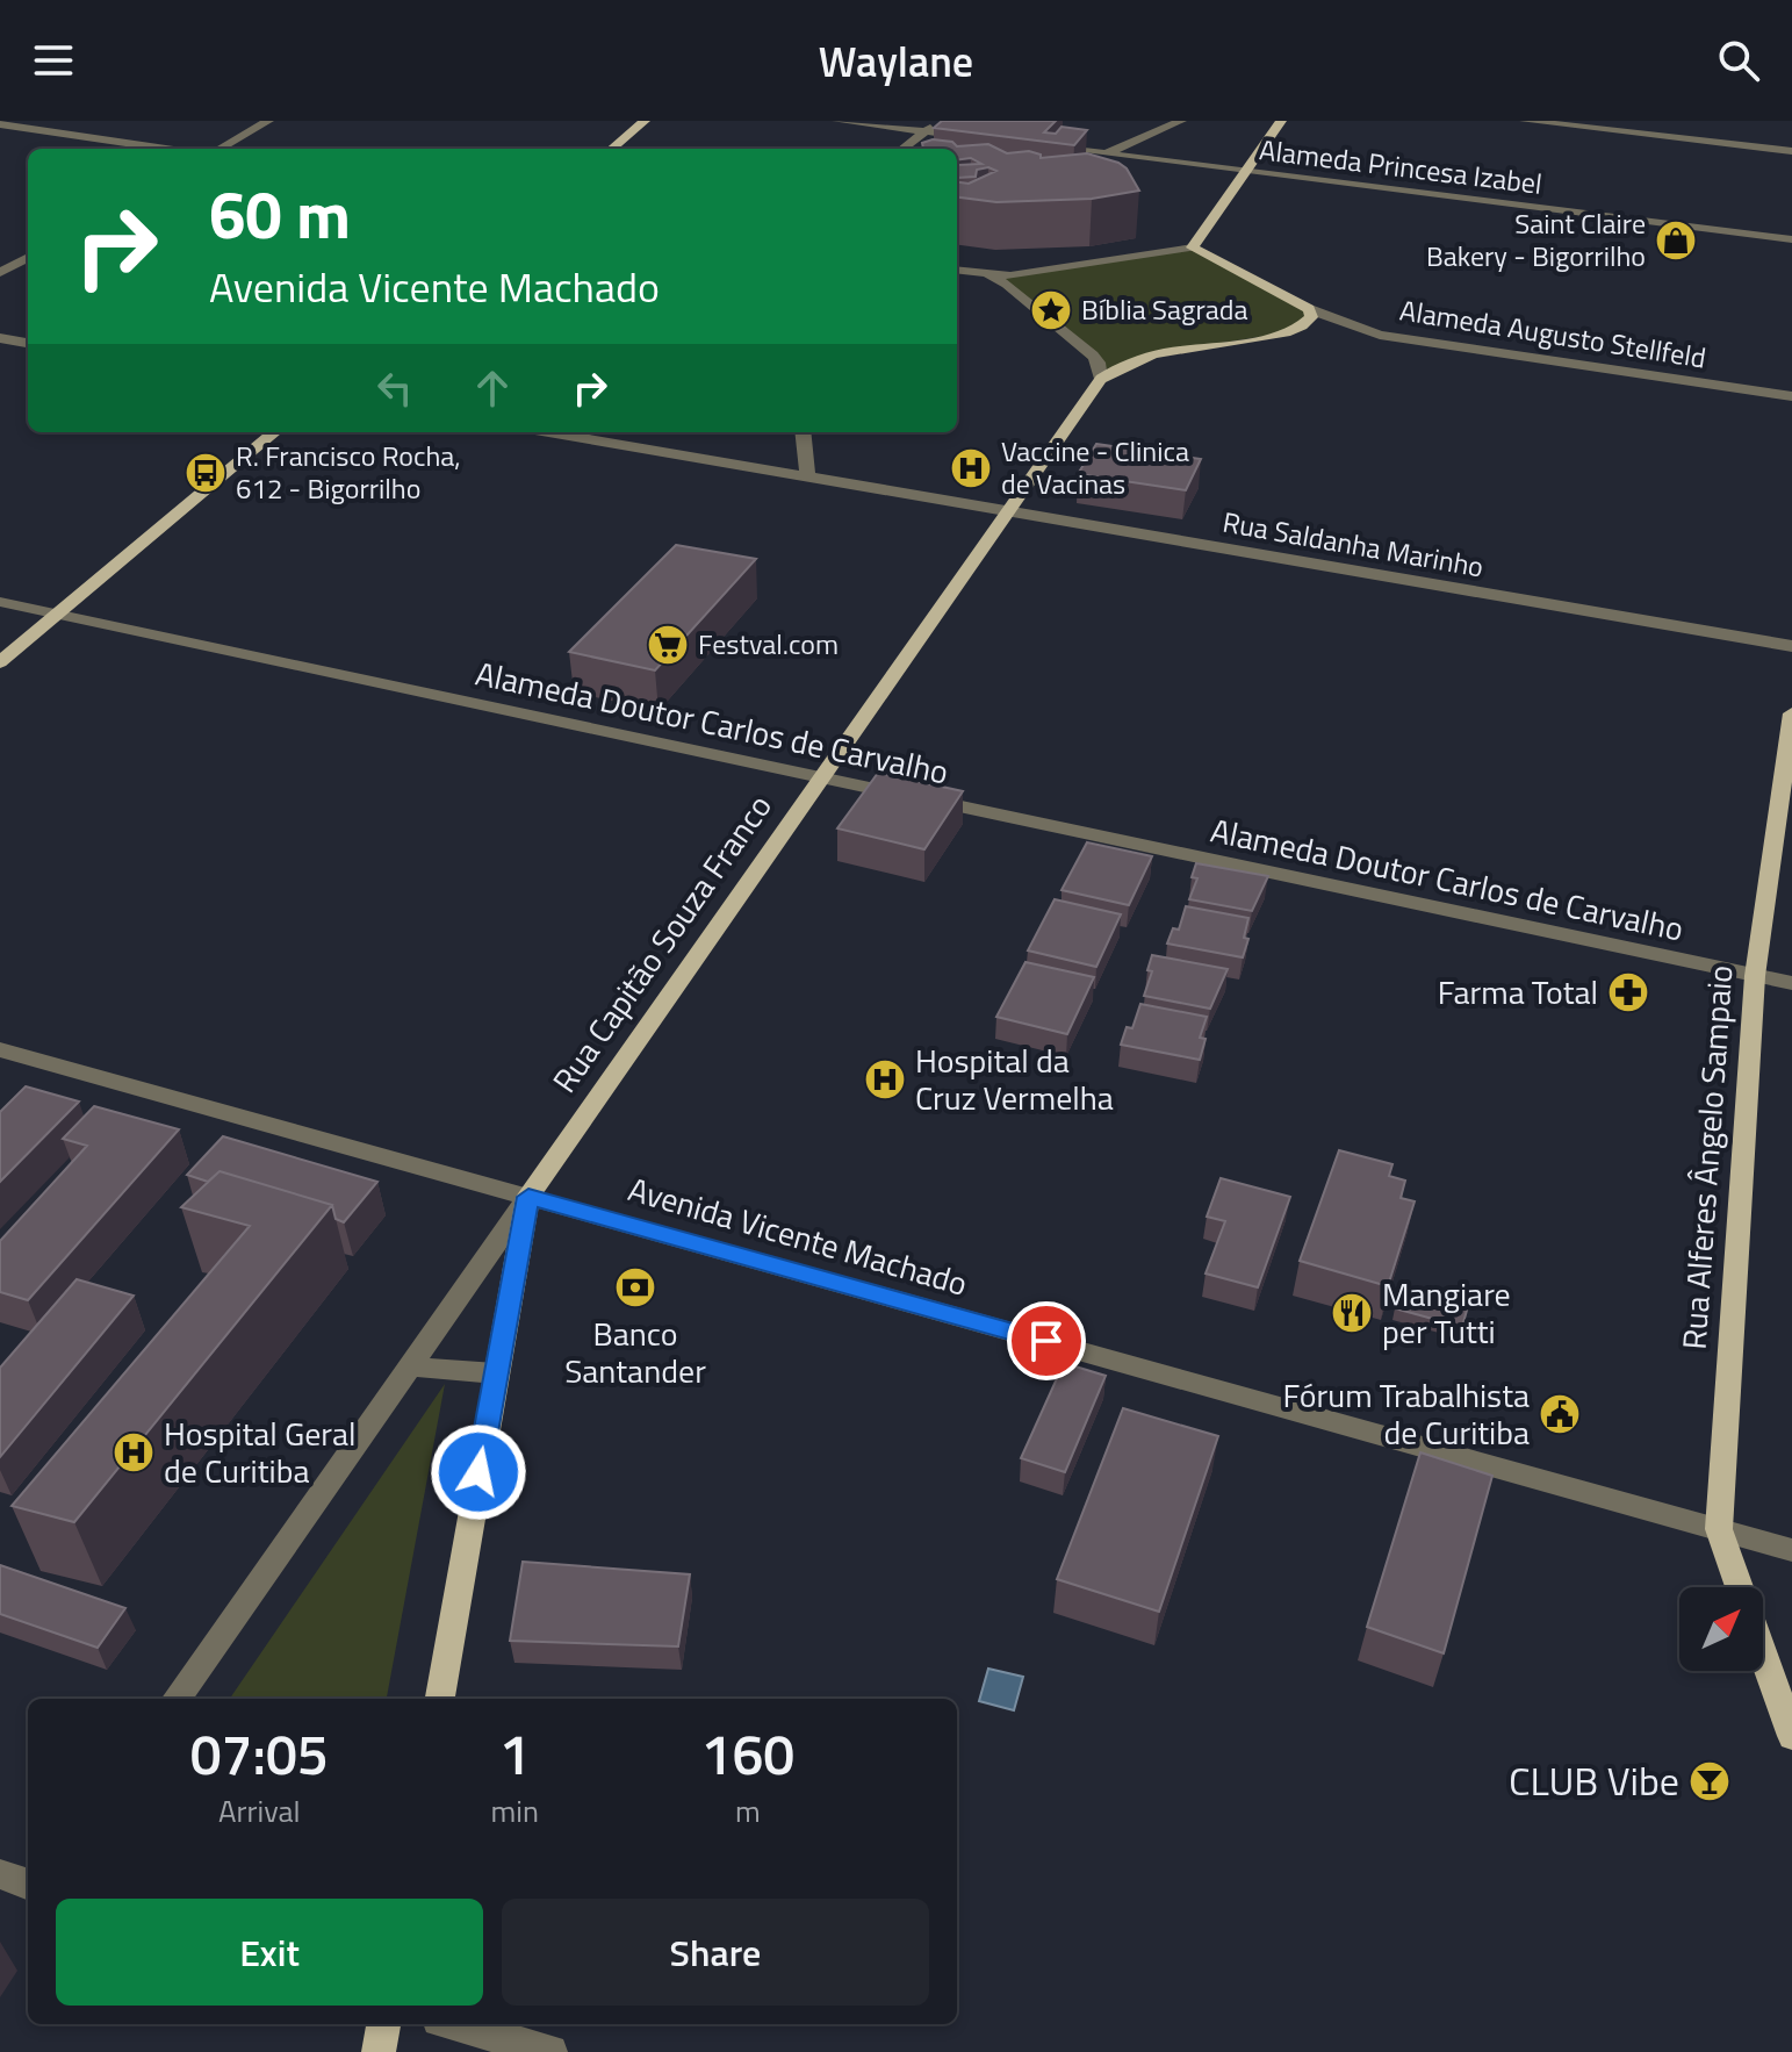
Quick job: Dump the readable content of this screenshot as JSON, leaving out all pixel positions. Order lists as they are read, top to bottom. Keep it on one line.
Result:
{"streets":{"main road":["Rua Capitão Souza Franco","Rua Alferes Ângelo Sampaio"],"street":["Alameda Princesa Izabel","Alameda Augusto Stellfeld","Rua Saldanha Marinho","Alameda Doutor Carlos de Carvalho","Avenida Vicente Machado"]},"crossings":[["Rua Saldanha Marinho","Rua Capitão Souza Franco"],["Alameda Doutor Carlos de Carvalho","Rua Capitão Souza Franco"],["Alameda Doutor Carlos de Carvalho","Rua Alferes Ângelo Sampaio"],["Rua Capitão Souza Franco","Avenida Vicente Machado"],["Rua Alferes Ângelo Sampaio","Avenida Vicente Machado"]],"places":{"shop":["Saint Claire Bakery - Bigorrilho"],"place":["Bíblia Sagrada"],"hospital":["Vaccine - Clinica de Vacinas","Hospital da Cruz Vermelha","Hospital Geral de Curitiba"],"bus stop":["R. Francisco Rocha, 612 - Bigorrilho"],"supermarket":["Festval.com"],"pharmacy":["Farma Total"],"bank":["Banco Santander"],"restaurant":["Mangiare per Tutti"],"public building":["Fórum Trabalhista de Curitiba"],"bar":["CLUB Vibe"]},"north":"top right","page":{"header":"Waylane","turn":["60 m","Avenida Vicente Machado"],"eta":["07:05","Arrival","1","min","160","m"],"buttons":["Exit","Share"]}}
